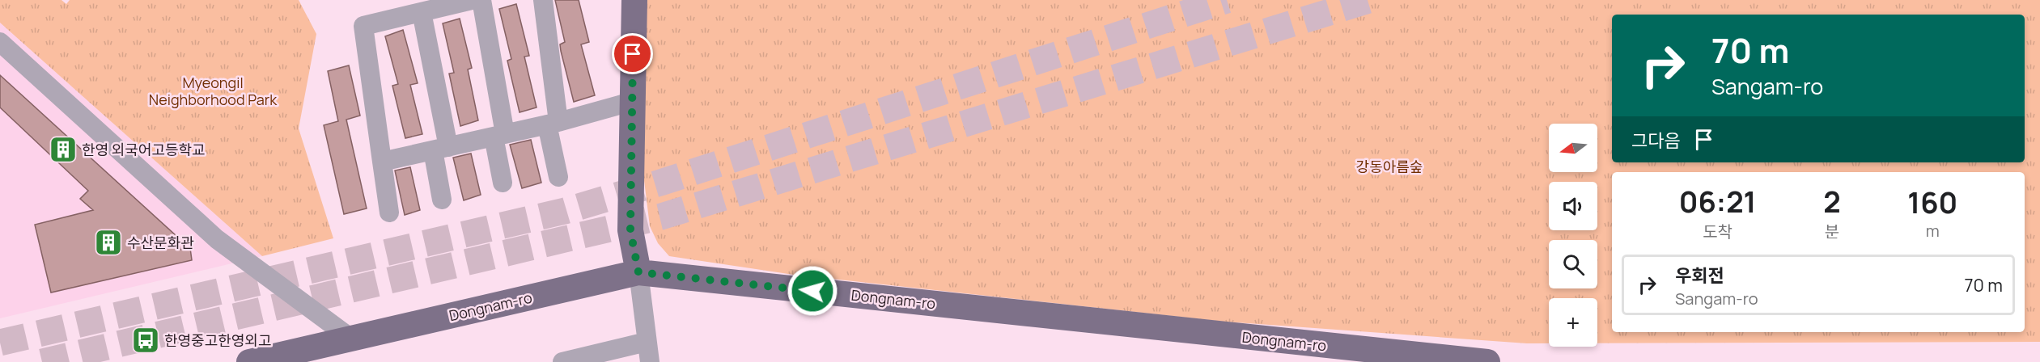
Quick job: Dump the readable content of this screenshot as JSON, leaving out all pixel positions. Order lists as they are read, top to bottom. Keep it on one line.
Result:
{"streets":{"main road":["Dongnam-ro"]},"parks":["Myeongil Neighborhood Park","강동아름숲"],"places":{"building":["한영 외국어고등학교","수산문화관"],"bus stop":["한영중고한영외고"]},"north":"left","page":{"turn":["70 m","Sangam-ro"],"then":"그다음","map_buttons":"+","eta":["06:21","도착","2","분","160","m"],"list":[{"name":"우회전","note":"Sangam-ro","value":"70 m"}]}}
